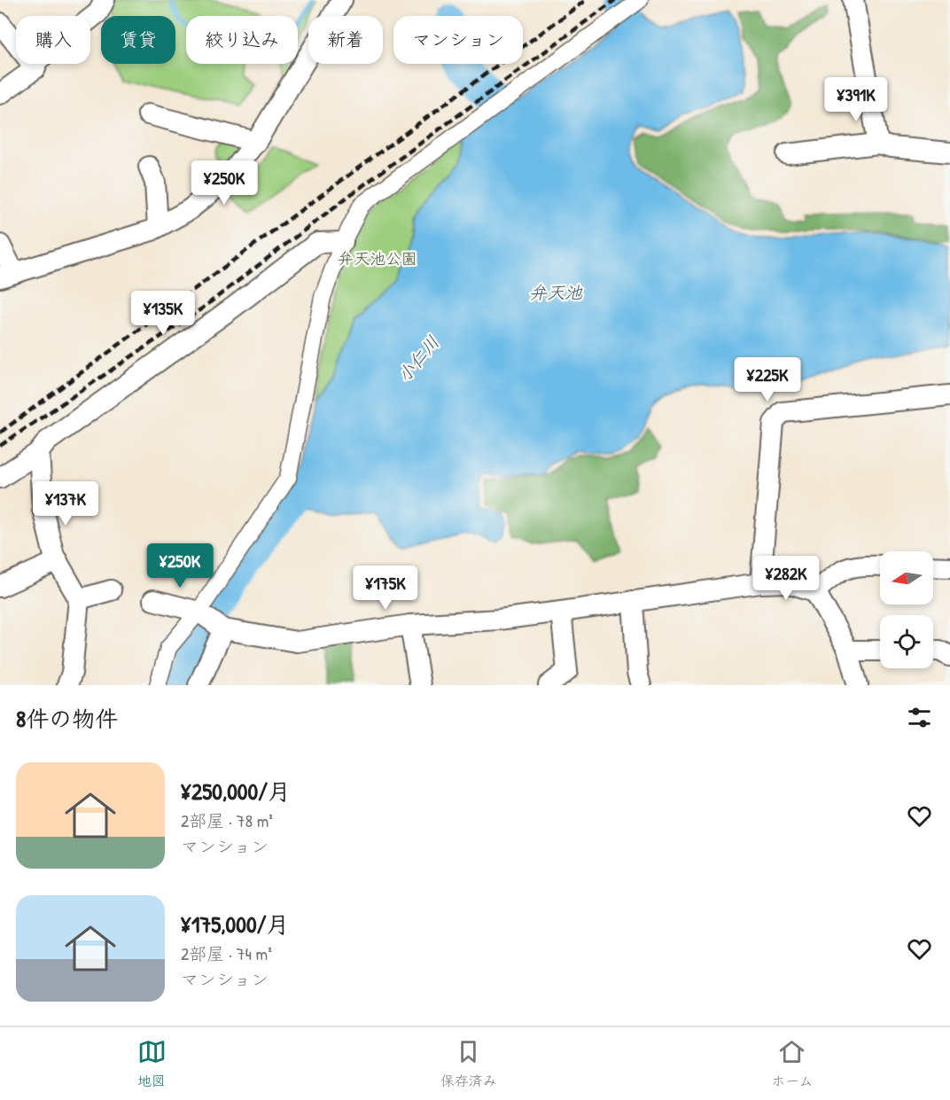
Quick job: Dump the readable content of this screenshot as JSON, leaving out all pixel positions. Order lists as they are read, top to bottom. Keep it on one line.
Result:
{"water":["弁天池","小仁川"],"parks":["弁天池公園"],"north":"left","page":{"chip":["購入","賃貸","絞り込み","新着","マンション"],"price":["¥391K","¥250K","¥135K","¥225K","¥137K","¥250K","¥282K","¥175K"],"heading":"8件の物件","list":[{"name":"¥250,000/月","note":"2部屋 · 78 m² · マンション"},{"name":"¥175,000/月","note":"2部屋 · 74 m² · マンション"}],"tabs":["地図","保存済み","ホーム"]}}
